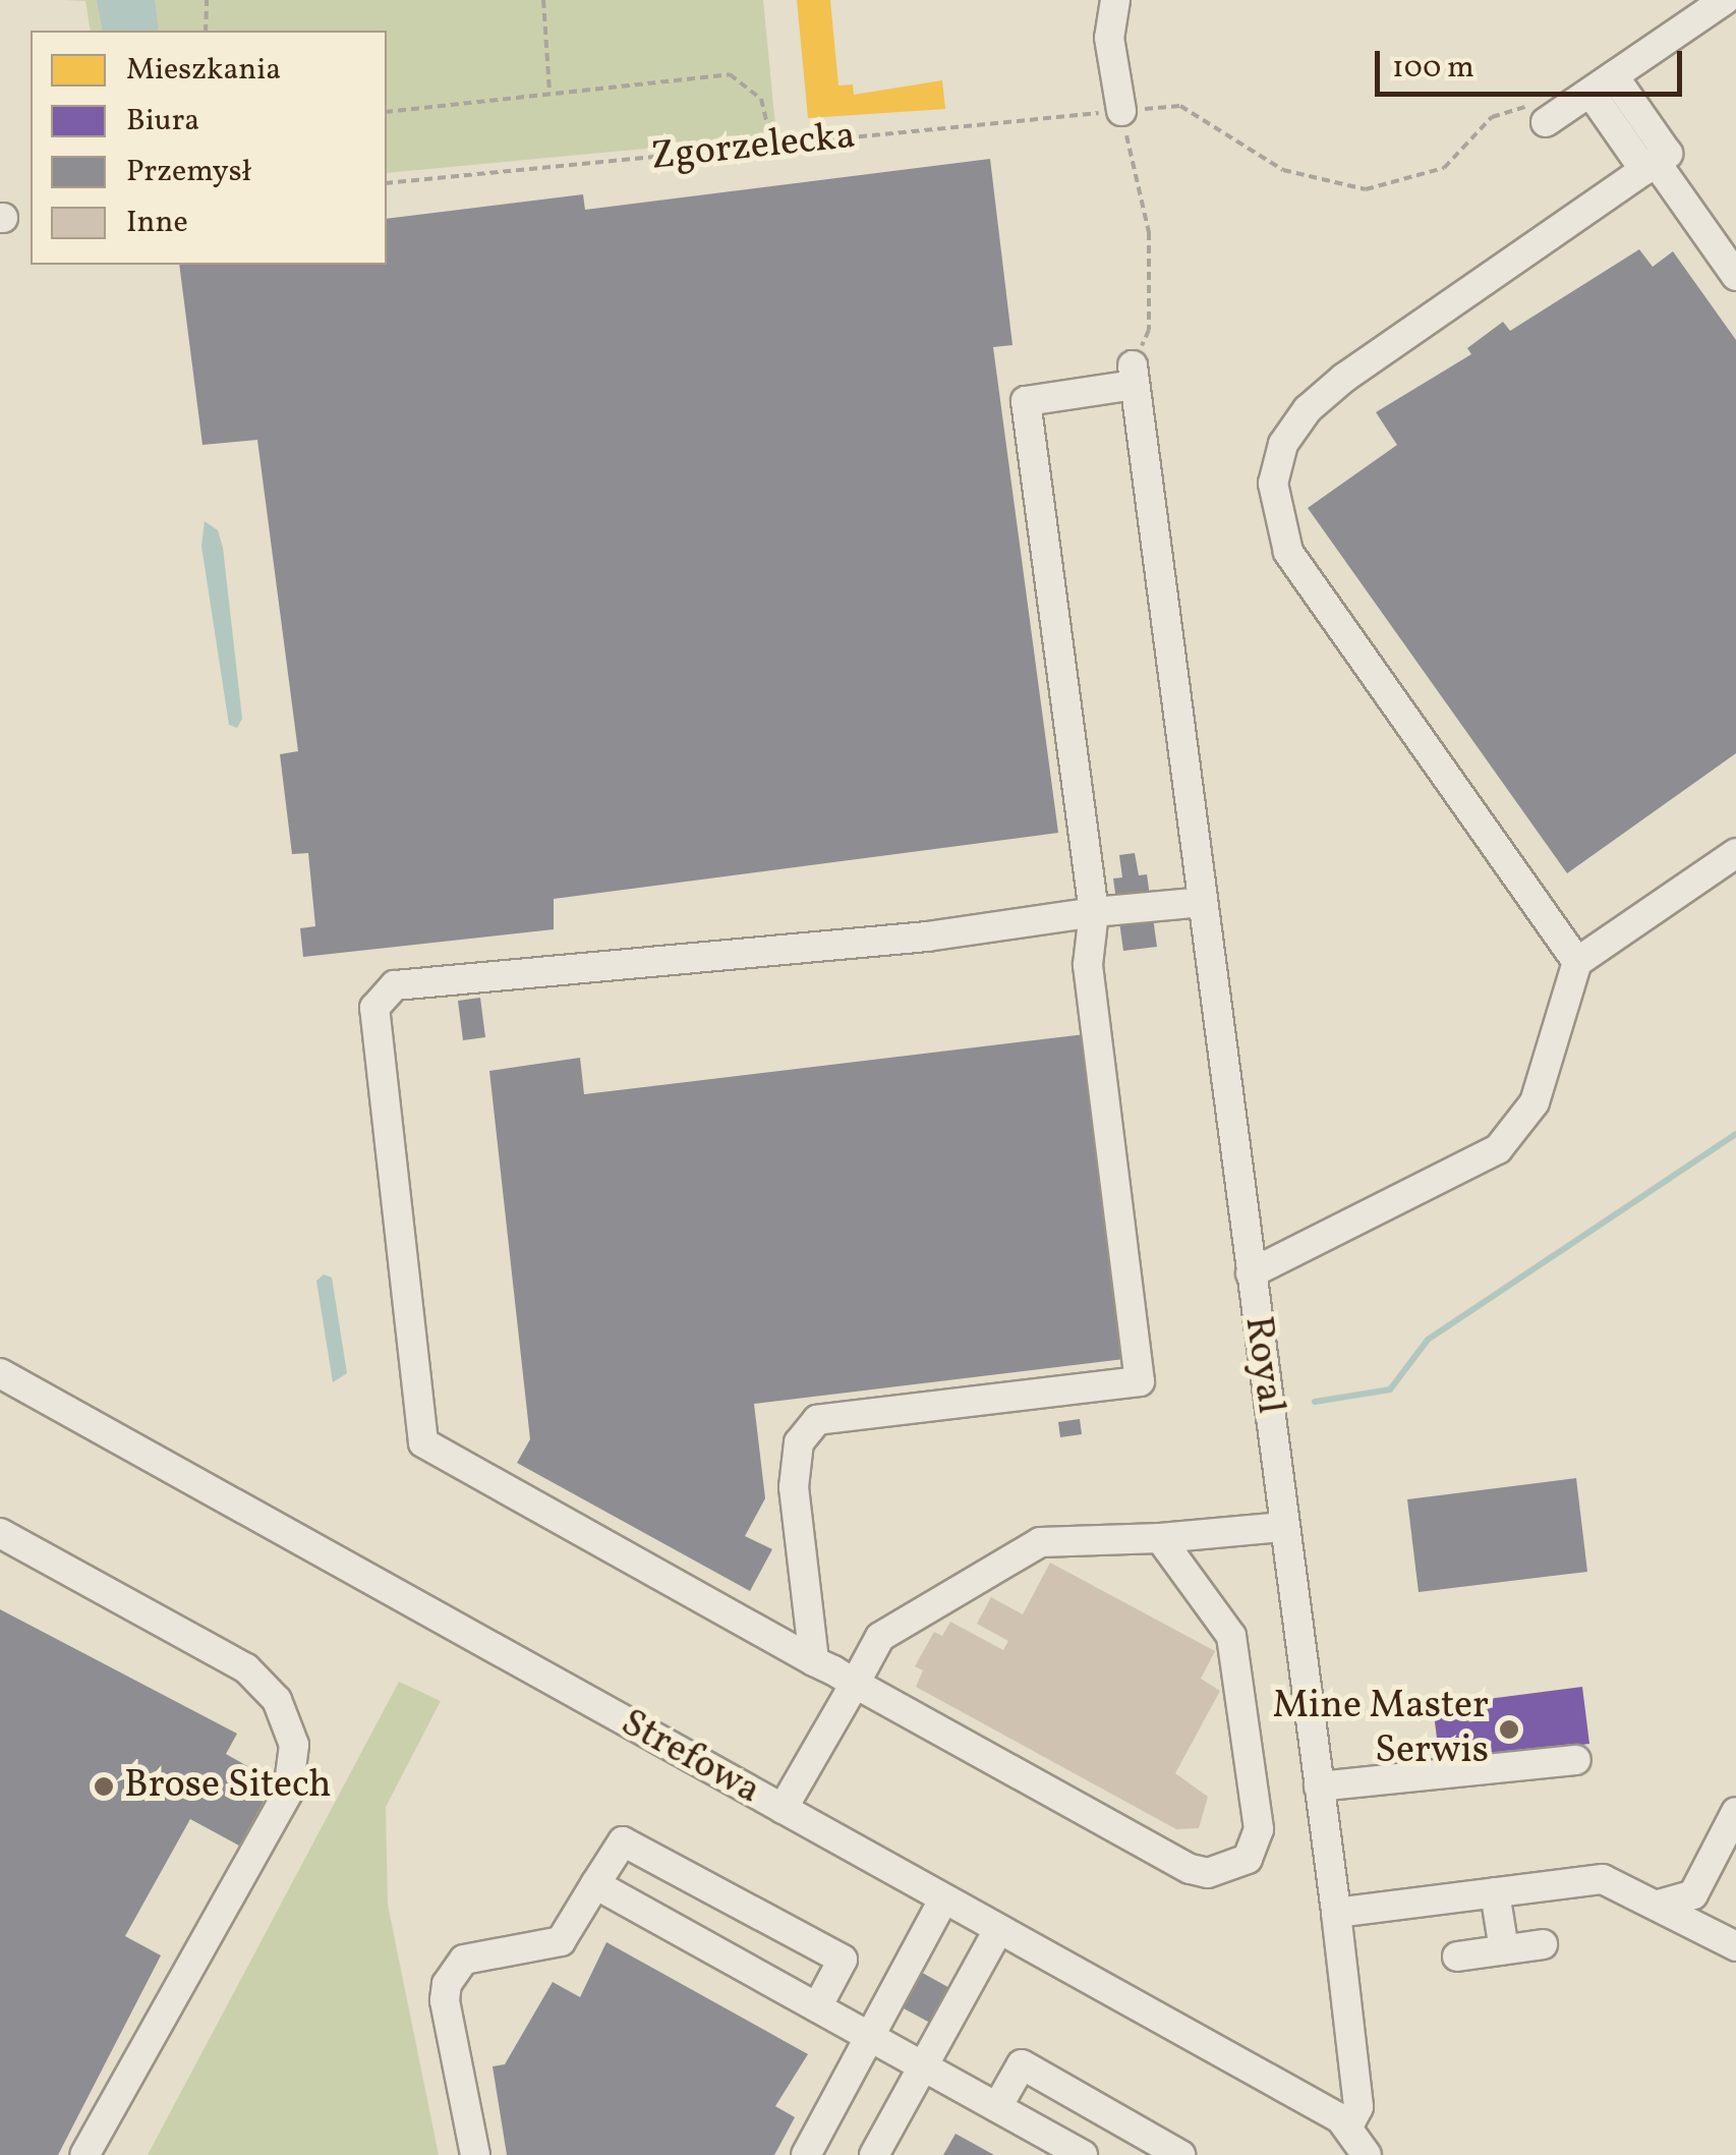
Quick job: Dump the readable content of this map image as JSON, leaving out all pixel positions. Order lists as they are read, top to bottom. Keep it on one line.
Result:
{"streets":{"street":["Royal","Strefowa"],"path":["Zgorzelecka"]},"crossings":[["Royal","Strefowa"]],"places":["Mine Master Serwis","Brose Sitech"],"legend":["Mieszkania","Biura","Przemysł","Inne"],"scale_bar":"100 m"}
